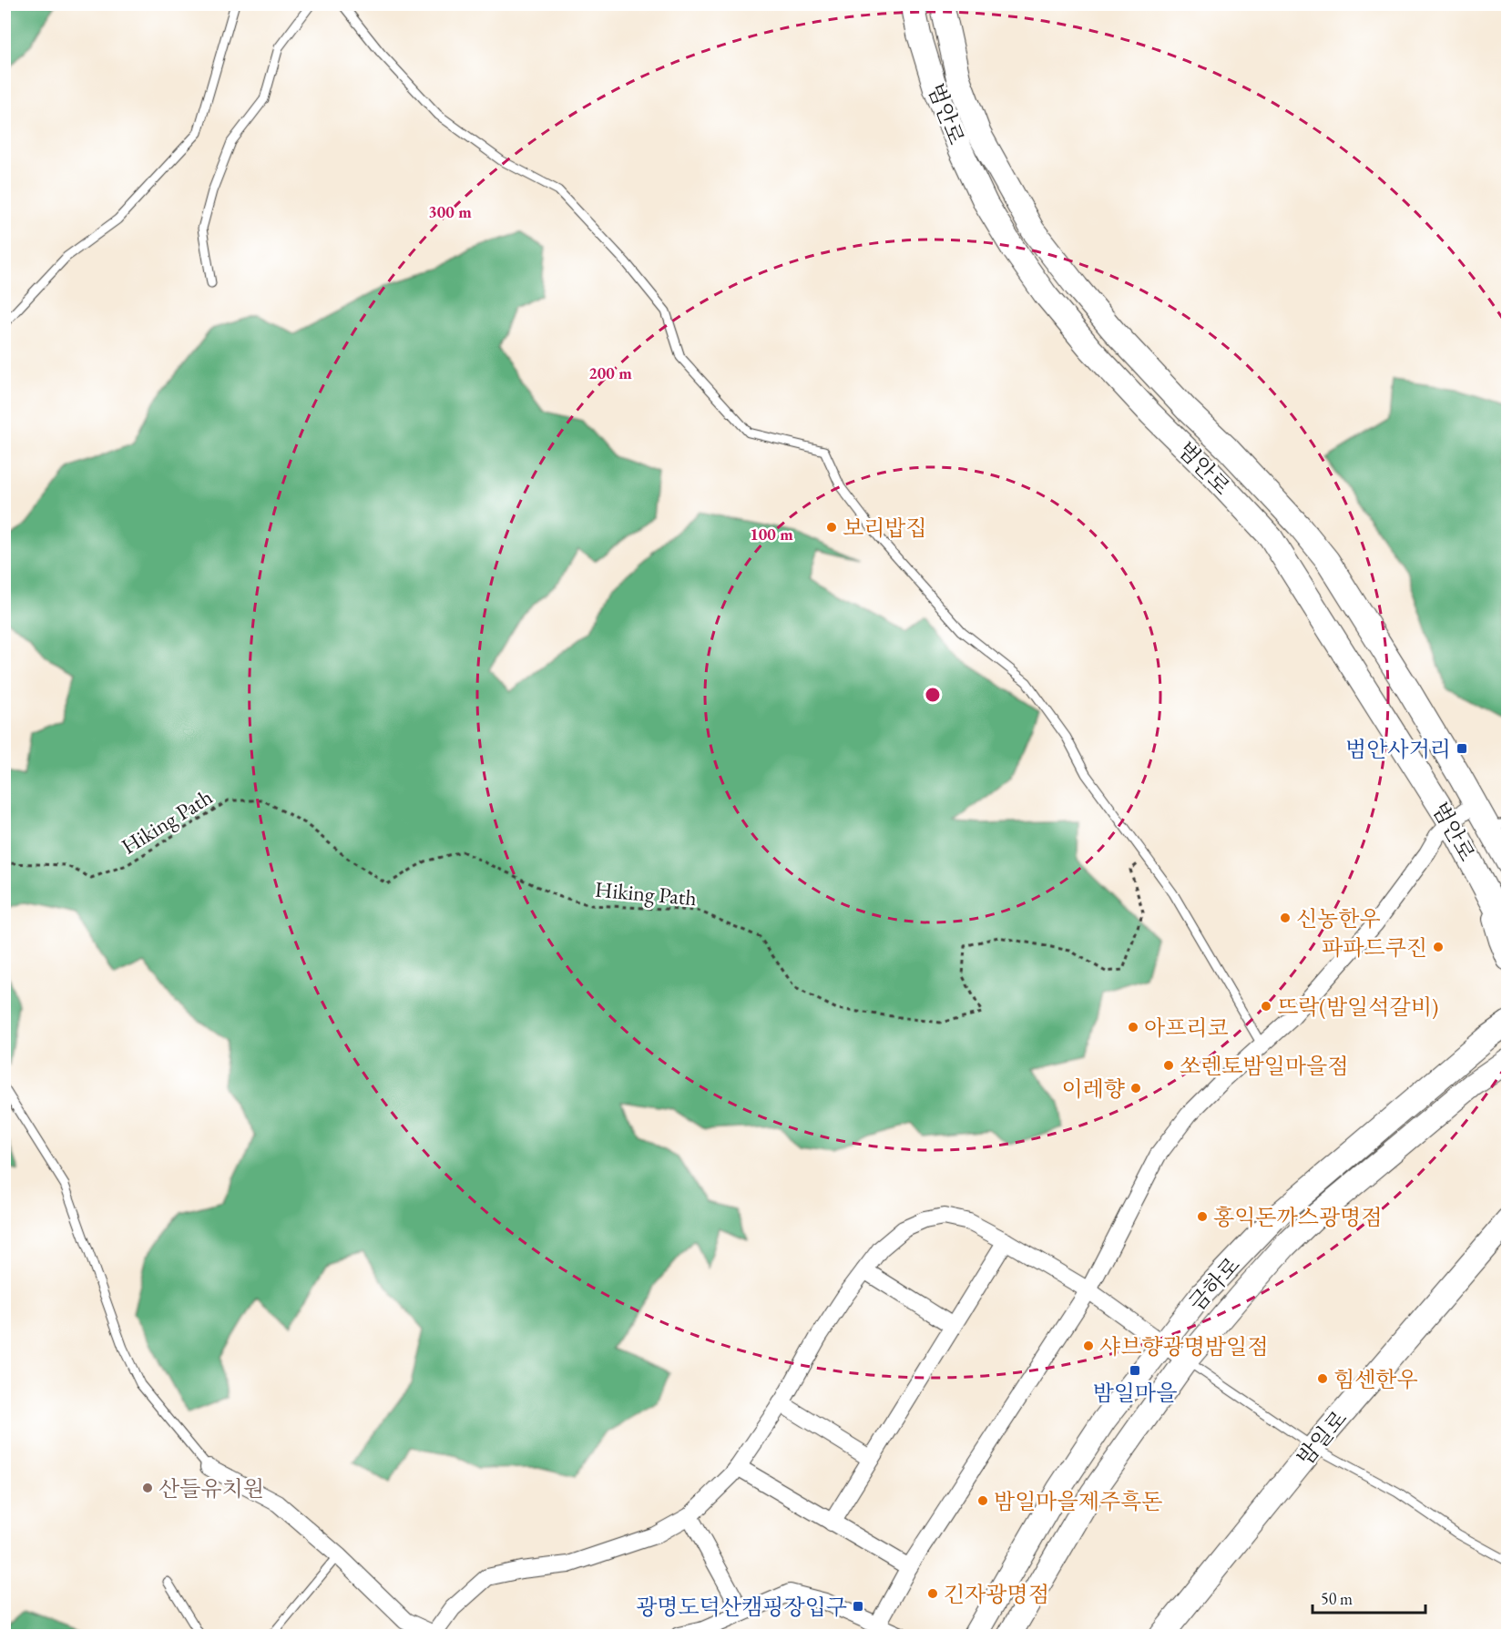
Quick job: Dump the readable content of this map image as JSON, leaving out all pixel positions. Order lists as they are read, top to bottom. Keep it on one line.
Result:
{"streets":{"main road":["범안로","금하로","밤일로"],"path":["Hiking Path"]},"places":{"other":["보리밥집","신농한우","파파드쿠진","뜨락(밤일석갈비)","아프리코","쏘렌토밤일마을점","이레향","홍익돈까스광명점","샤브향광명밤일점","힘센한우","산들유치원","밤일마을제주흑돈","긴자광명점"],"transit":["범안사거리","밤일마을","광명도덕산캠핑장입구"]},"scale_bar":"50 m","rings":["300 m","200 m","100 m"]}
